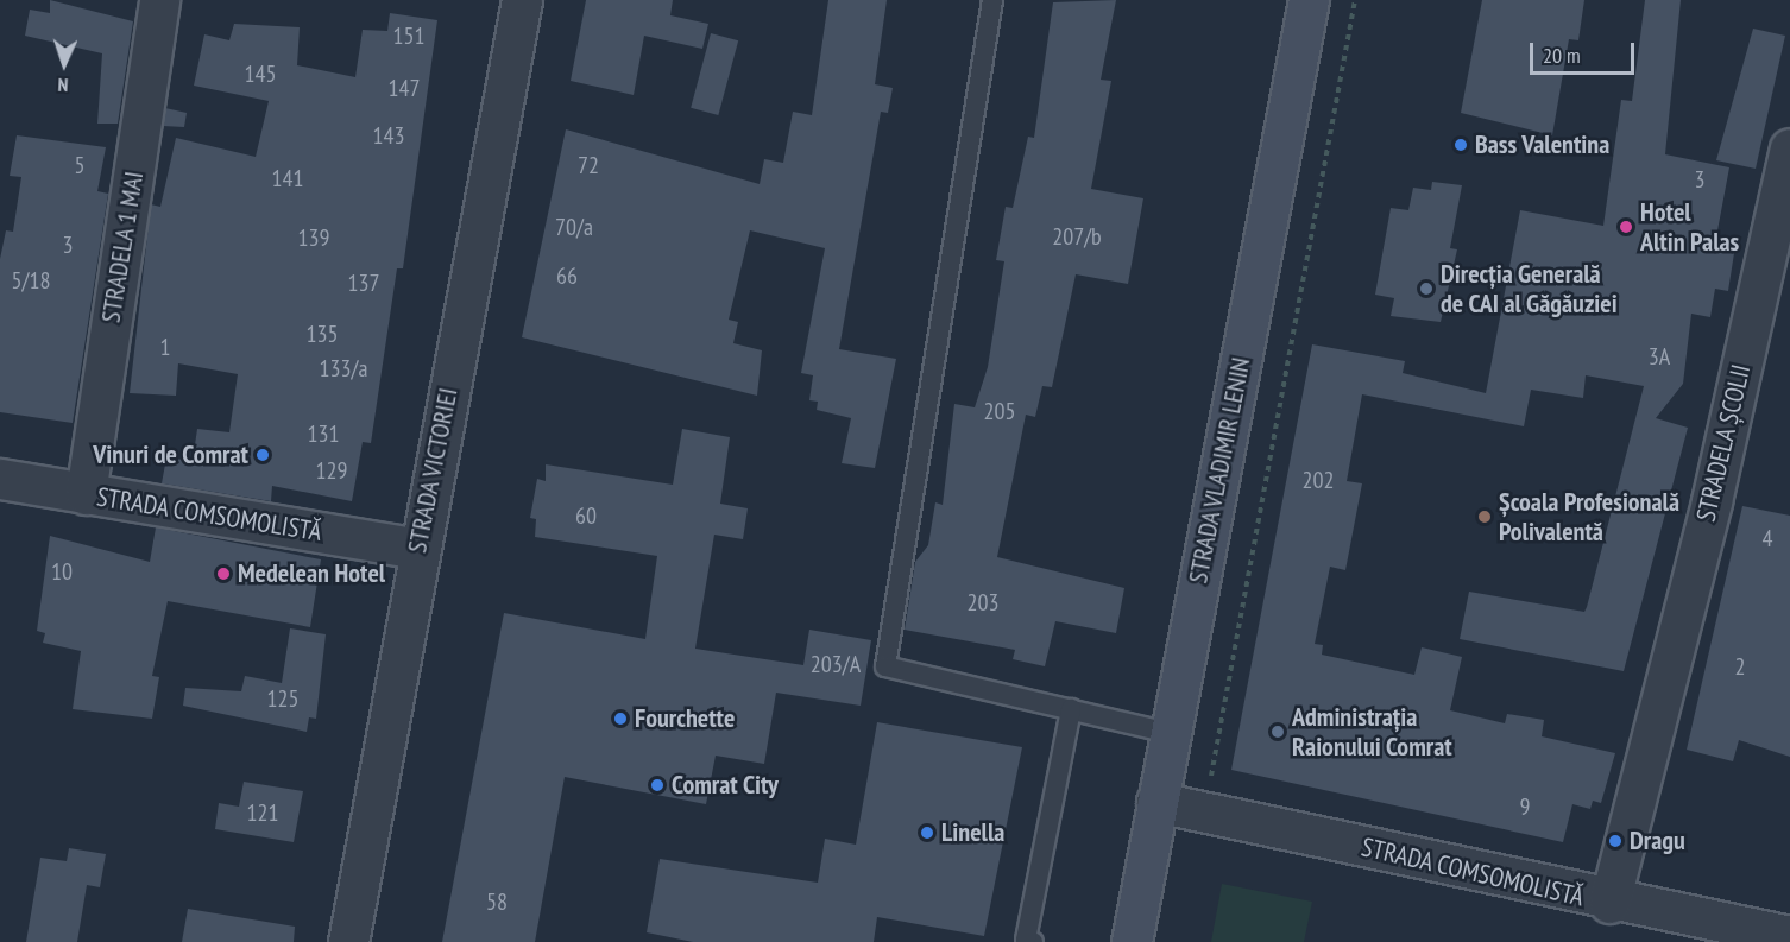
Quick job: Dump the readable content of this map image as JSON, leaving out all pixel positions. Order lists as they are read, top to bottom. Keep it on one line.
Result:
{"streets":{"main road":["STRADA VLADIMIR LENIN"],"street":["STRADELA 1 MAI","STRADELA ȘCOLII","STRADA VICTORIEI","STRADA COMSOMOLISTĂ"]},"crossings":[["STRADELA 1 MAI","STRADA COMSOMOLISTĂ"],["STRADELA ȘCOLII","STRADA COMSOMOLISTĂ"],["STRADA VICTORIEI","STRADA COMSOMOLISTĂ"],["STRADA VLADIMIR LENIN","STRADA COMSOMOLISTĂ"]],"places":["Bass Valentina","Hotel Altin Palas","Direcția Generală de CAI al Găgăuziei","Vinuri de Comrat","Școala Profesională Polivalentă","Medelean Hotel","Fourchette","Administrația Raionului Comrat","Comrat City","Linella","Dragu"],"house_numbers":["151","145","147","143","5","72","141","3","70/a","207/b","139","3","66","5/18","137","135","1","3A","133/a","205","131","129","202","60","4","10","203","203/A","2","125","9","121","58"],"scale_bar":"20 m","north":"bottom"}
